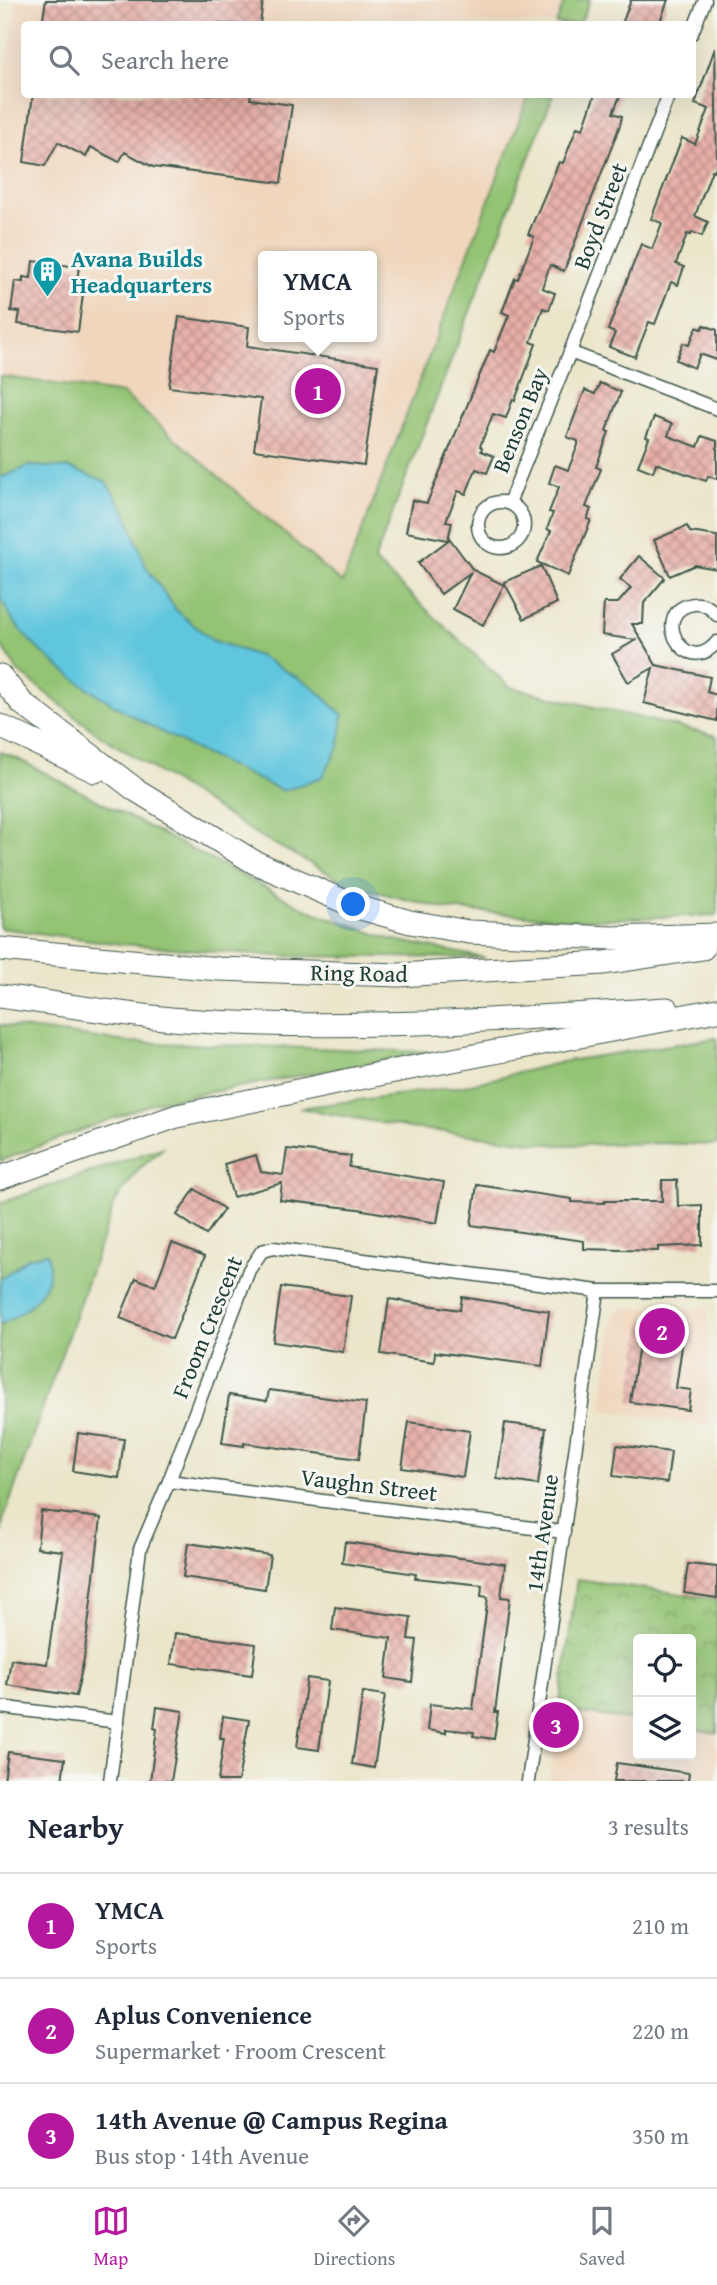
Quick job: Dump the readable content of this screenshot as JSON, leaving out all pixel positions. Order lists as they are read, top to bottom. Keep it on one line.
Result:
{"streets":{"highway":["Ring Road"],"street":["Boyd Street","Benson Bay","Froom Crescent","Vaughn Street","14th Avenue"]},"crossings":[["Boyd Street","Benson Bay"],["Froom Crescent","Vaughn Street"],["Froom Crescent","14th Avenue"],["Vaughn Street","14th Avenue"]],"places":{"building":["Avana Builds Headquarters"]},"page":{"search":"Search here","popup":["YMCA","Sports"],"pins":["1","2","3"],"heading":["Nearby","3 results"],"list":[{"mark":"1","name":"YMCA","note":"Sports","value":"210 m"},{"mark":"2","name":"Aplus Convenience","note":"Supermarket · Froom Crescent","value":"220 m"},{"mark":"3","name":"14th Avenue @ Campus Regina","note":"Bus stop · 14th Avenue","value":"350 m"}],"nav":["Map","Directions","Saved"]}}
